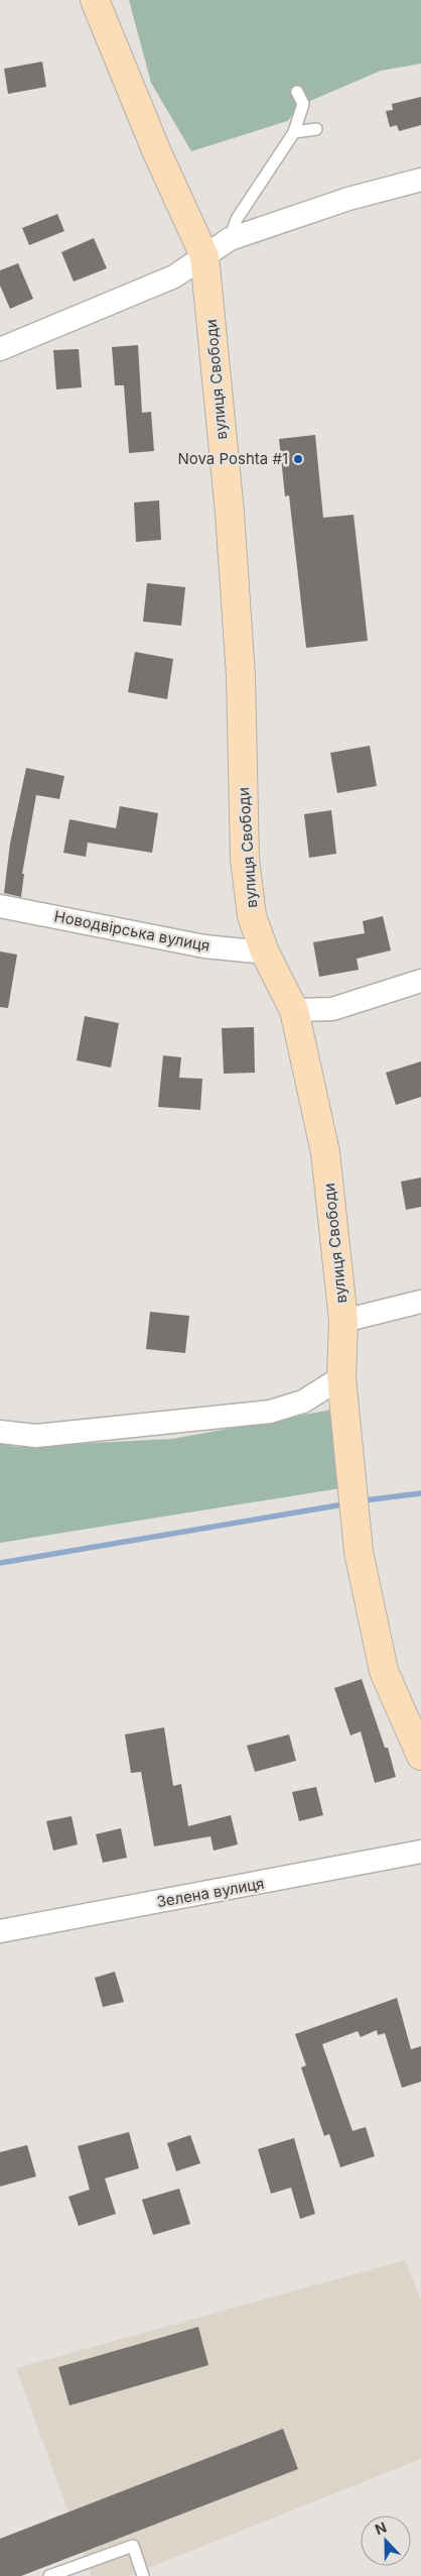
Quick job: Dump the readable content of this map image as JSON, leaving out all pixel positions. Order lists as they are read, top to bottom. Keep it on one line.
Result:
{"streets":{"main road":["вулиця Свободи"],"street":["Новодвірська вулиця","Зелена вулиця"]},"crossings":[["вулиця Свободи","Новодвірська вулиця"]],"places":["Nova Poshta #1"],"north":"top"}
